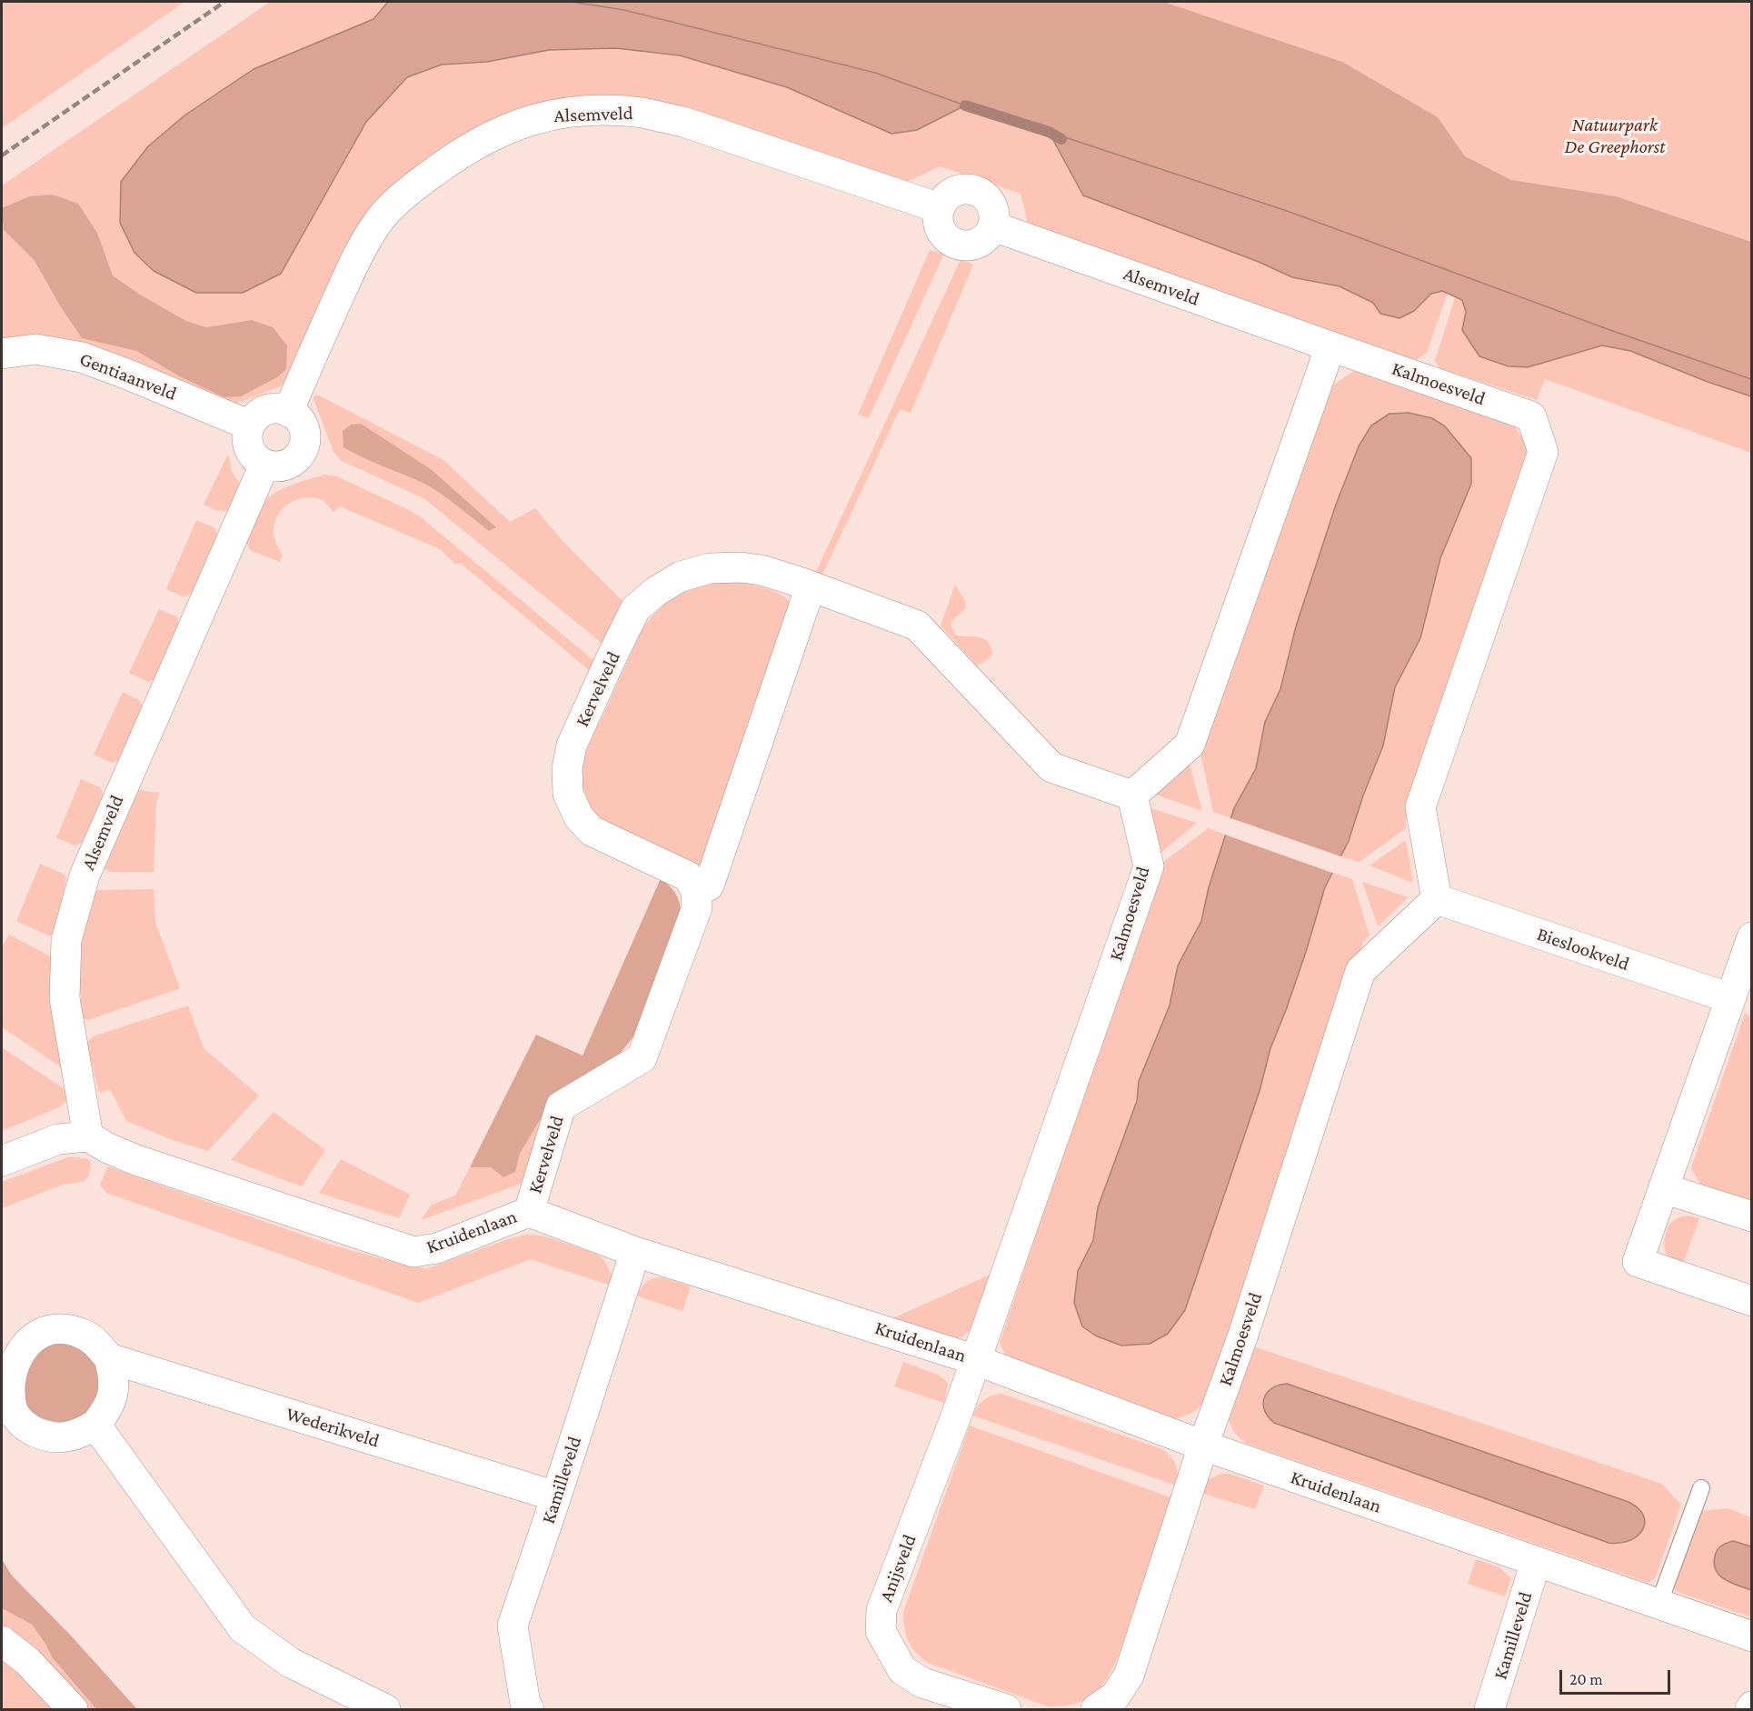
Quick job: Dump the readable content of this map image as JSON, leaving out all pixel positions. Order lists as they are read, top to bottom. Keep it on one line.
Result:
{"streets":{"street":["Alsemveld","Gentiaanveld","Kalmoesveld","Kervelveld","Bieslookveld","Kruidenlaan","Wederikveld","Kamilleveld","Anijsveld"]},"crossings":[["Alsemveld","Gentiaanveld"],["Alsemveld","Kalmoesveld"],["Alsemveld","Kruidenlaan"],["Kalmoesveld","Kervelveld"],["Kalmoesveld","Bieslookveld"],["Kalmoesveld","Kruidenlaan"],["Kalmoesveld","Anijsveld"],["Kervelveld","Kruidenlaan"],["Kruidenlaan","Kamilleveld"],["Kruidenlaan","Anijsveld"],["Wederikveld","Kamilleveld"]],"parks":["Natuurpark De Greephorst"],"scale_bar":"20 m"}
